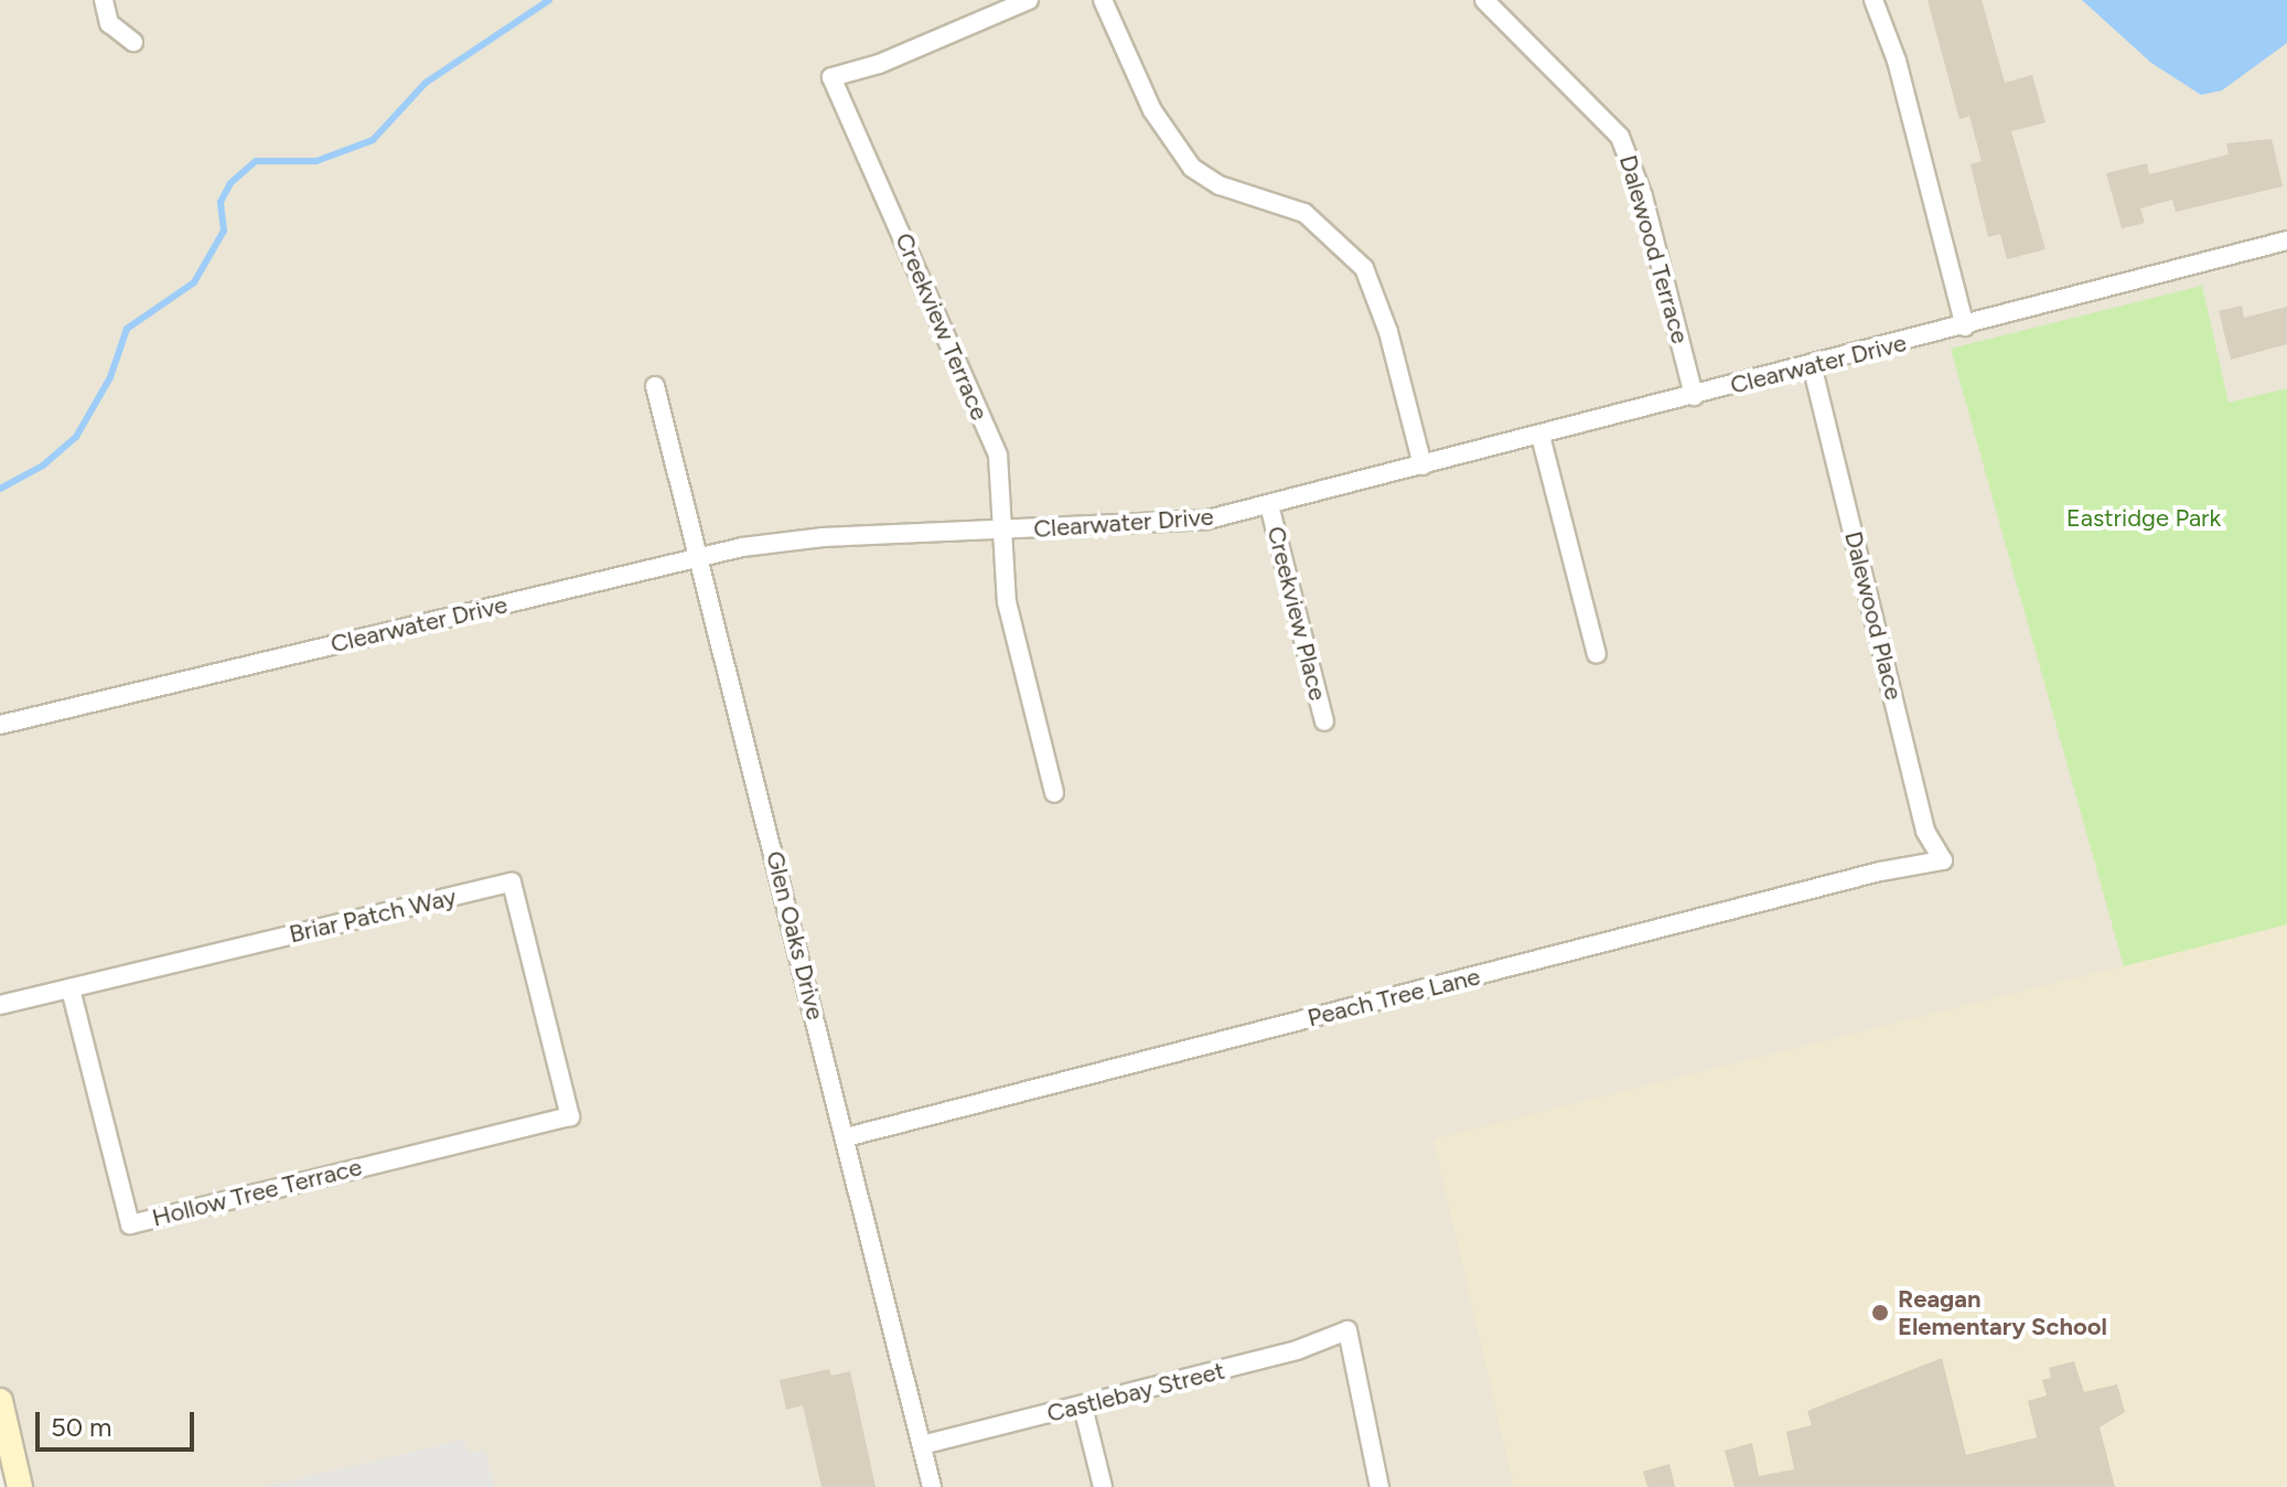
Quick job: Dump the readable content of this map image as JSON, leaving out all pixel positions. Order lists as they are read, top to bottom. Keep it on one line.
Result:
{"streets":{"street":["Dalewood Terrace","Creekview Terrace","Clearwater Drive","Creekview Place","Dalewood Place","Briar Patch Way","Glen Oaks Drive","Peach Tree Lane","Hollow Tree Terrace","Castlebay Street"]},"crossings":[["Dalewood Terrace","Clearwater Drive"],["Creekview Terrace","Clearwater Drive"],["Clearwater Drive","Creekview Place"],["Clearwater Drive","Dalewood Place"],["Clearwater Drive","Glen Oaks Drive"],["Dalewood Place","Peach Tree Lane"],["Briar Patch Way","Hollow Tree Terrace"],["Glen Oaks Drive","Peach Tree Lane"],["Glen Oaks Drive","Castlebay Street"]],"parks":["Eastridge Park"],"places":["Reagan Elementary School"],"scale_bar":"50 m"}
